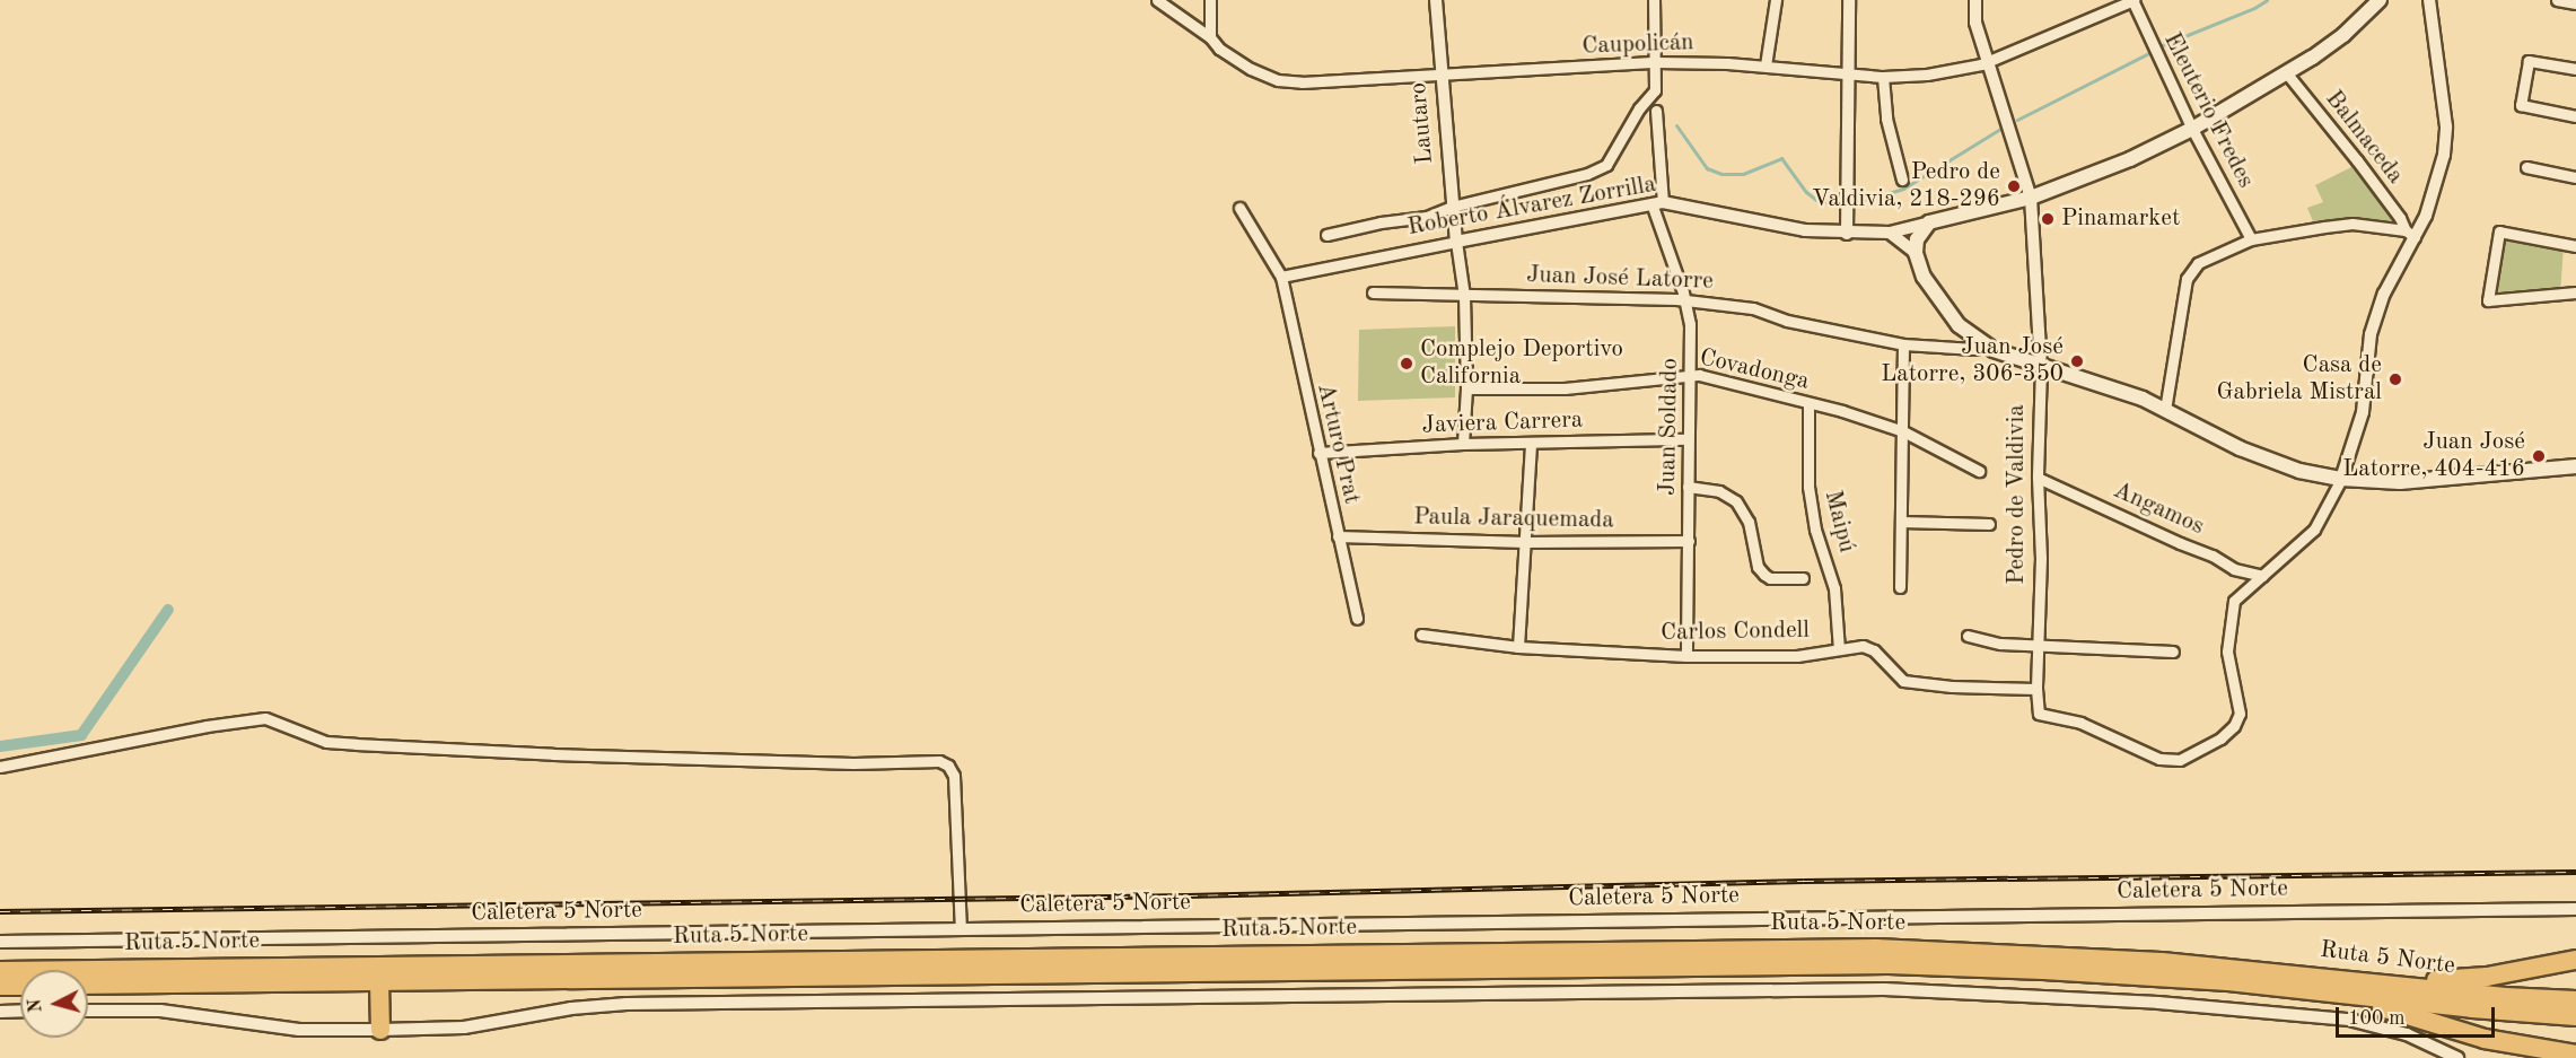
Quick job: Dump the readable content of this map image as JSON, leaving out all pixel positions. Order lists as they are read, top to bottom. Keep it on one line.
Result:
{"streets":{"highway":["Ruta 5 Norte"],"main road":["Roberto Álvarez Zorrilla"],"street":["Caupolicán","Eleuterio Fredes","Lautaro","Balmaceda","Juan José Latorre","Covadonga","Javiera Carrera","Juan Soldado","Arturo Prat","Pedro de Valdivia","Angamos","Paula Jaraquemada","Maipú","Carlos Condell","Caletera 5 Norte"]},"crossings":[["Caupolicán","Eleuterio Fredes"],["Caupolicán","Lautaro"],["Caupolicán","Pedro de Valdivia"],["Eleuterio Fredes","Roberto Álvarez Zorrilla"],["Lautaro","Roberto Álvarez Zorrilla"],["Balmaceda","Roberto Álvarez Zorrilla"],["Roberto Álvarez Zorrilla","Juan Soldado"],["Roberto Álvarez Zorrilla","Arturo Prat"],["Roberto Álvarez Zorrilla","Pedro de Valdivia"],["Juan José Latorre","Juan Soldado"],["Covadonga","Juan Soldado"],["Covadonga","Maipú"],["Javiera Carrera","Juan Soldado"],["Javiera Carrera","Arturo Prat"],["Juan Soldado","Paula Jaraquemada"],["Juan Soldado","Carlos Condell"],["Arturo Prat","Paula Jaraquemada"],["Pedro de Valdivia","Angamos"],["Pedro de Valdivia","Carlos Condell"],["Maipú","Carlos Condell"]],"places":["Pedro de Valdivia, 218-296","Pinamarket","Juan José Latorre, 306-350","Complejo Deportivo California","Casa de Gabriela Mistral","Juan José Latorre, 404-416"],"scale_bar":"100 m","north":"left"}
